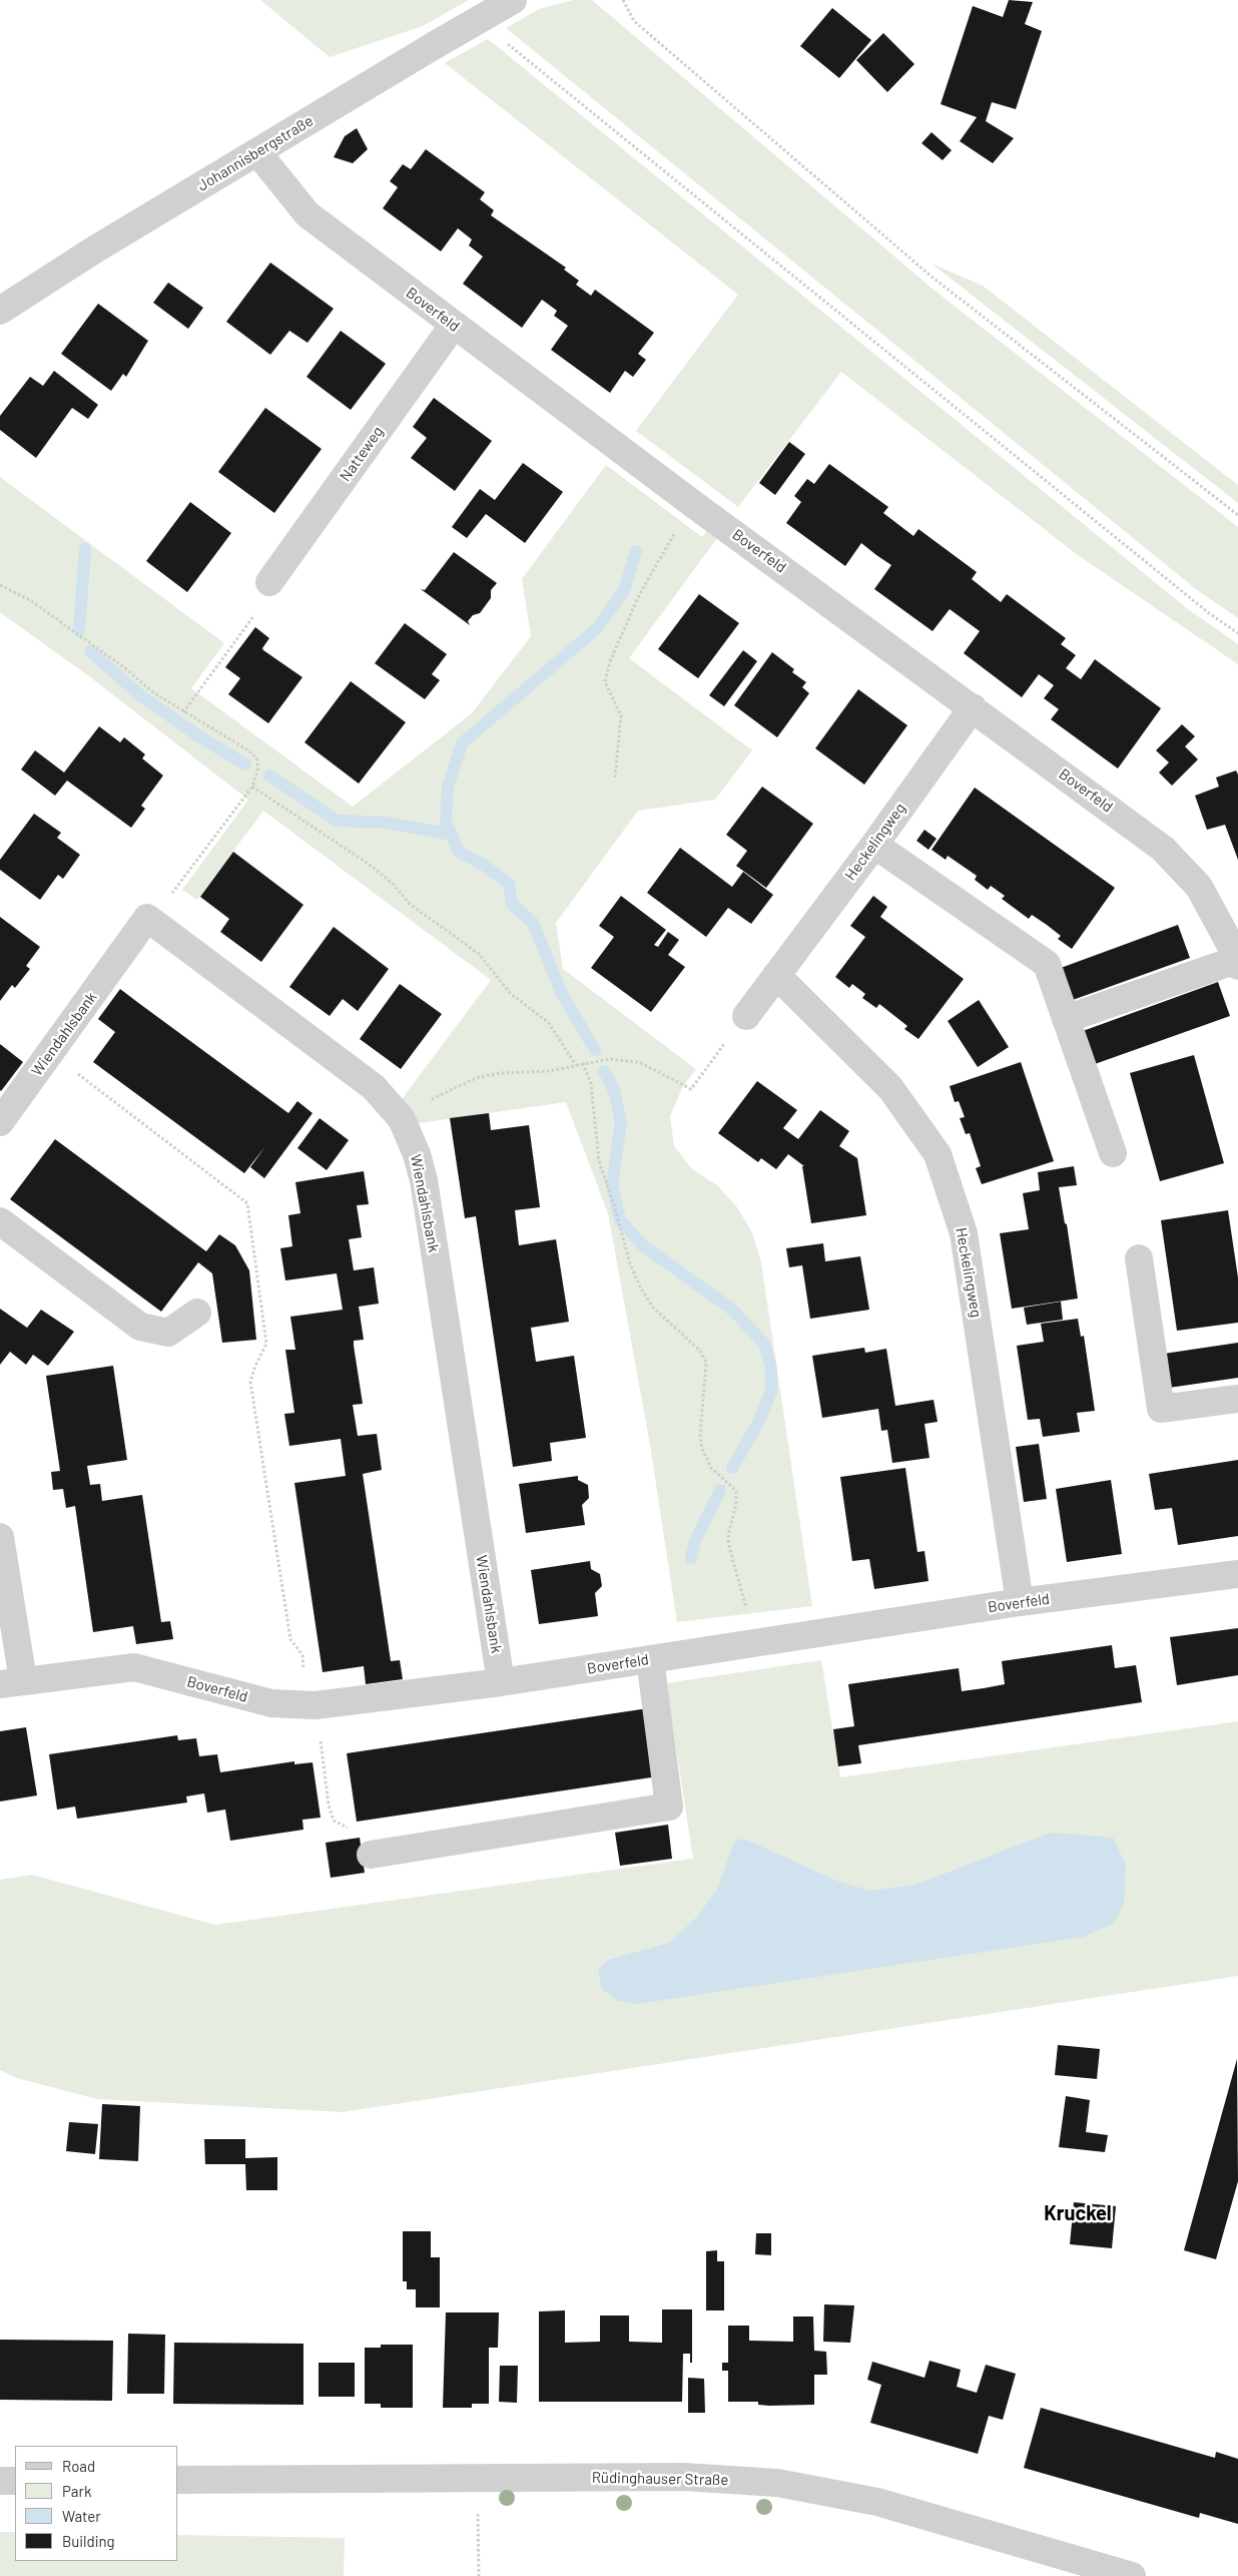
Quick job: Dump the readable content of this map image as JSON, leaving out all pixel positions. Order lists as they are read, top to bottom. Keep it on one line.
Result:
{"streets":{"street":["Johannisbergstraße","Boverfeld","Natteweg","Heckelingweg","Wiendahlsbank","Rüdinghauser Straße"]},"crossings":[["Johannisbergstraße","Boverfeld"],["Boverfeld","Natteweg"],["Boverfeld","Heckelingweg"],["Boverfeld","Wiendahlsbank"]],"districts":["Kruckel"],"legend":["Road","Park","Water","Building"]}
